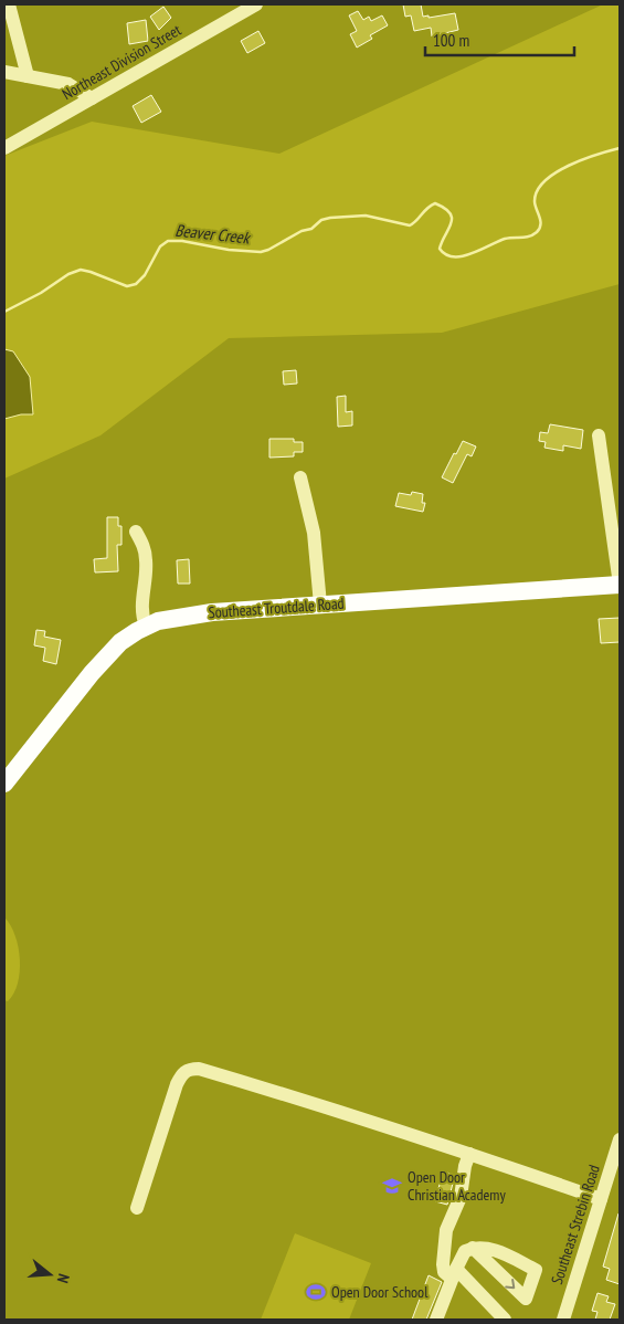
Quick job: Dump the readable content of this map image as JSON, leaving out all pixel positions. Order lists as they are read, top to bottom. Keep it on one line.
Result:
{"streets":{"main road":["Southeast Troutdale Road"],"street":["Northeast Division Street","Southeast Strebin Road"]},"water":["Beaver Creek"],"places":{"school or university":["Open Door Christian Academy"],"sports":["Open Door School"]},"scale_bar":"100 m","north":"right"}
